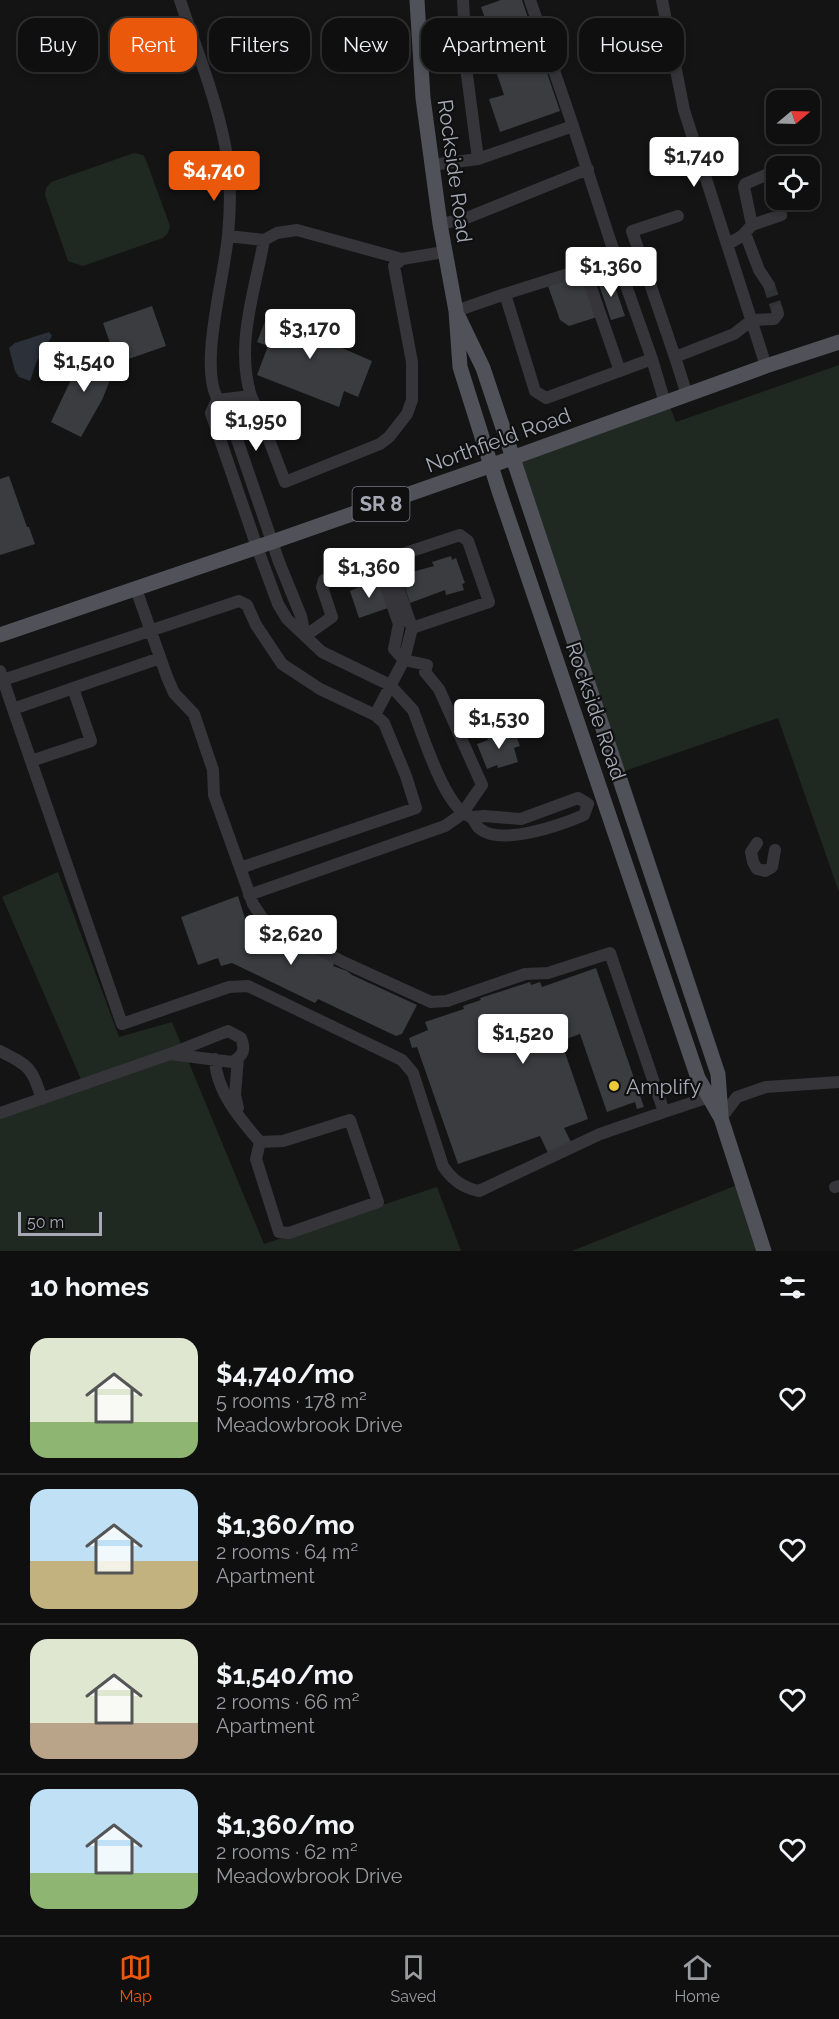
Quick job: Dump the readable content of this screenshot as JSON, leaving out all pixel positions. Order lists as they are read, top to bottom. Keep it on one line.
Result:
{"streets":{"main road":["Rockside Road","Northfield Road","SR 8"]},"crossings":[["Rockside Road","Northfield Road"]],"places":["Amplify"],"scale_bar":"50 m","north":"right","page":{"chip":["Buy","Rent","Filters","New","Apartment","House"],"price":["$1,740","$4,740","$1,360","$3,170","$1,540","$1,950","$1,360","$1,530","$2,620","$1,520"],"scale":"50 m","heading":"10 homes","list":[{"name":"$4,740/mo","note":"5 rooms · 178 m² · Meadowbrook Drive"},{"name":"$1,360/mo","note":"2 rooms · 64 m² · Apartment"},{"name":"$1,540/mo","note":"2 rooms · 66 m² · Apartment"},{"name":"$1,360/mo","note":"2 rooms · 62 m² · Meadowbrook Drive"}],"tabs":["Map","Saved","Home"]}}
